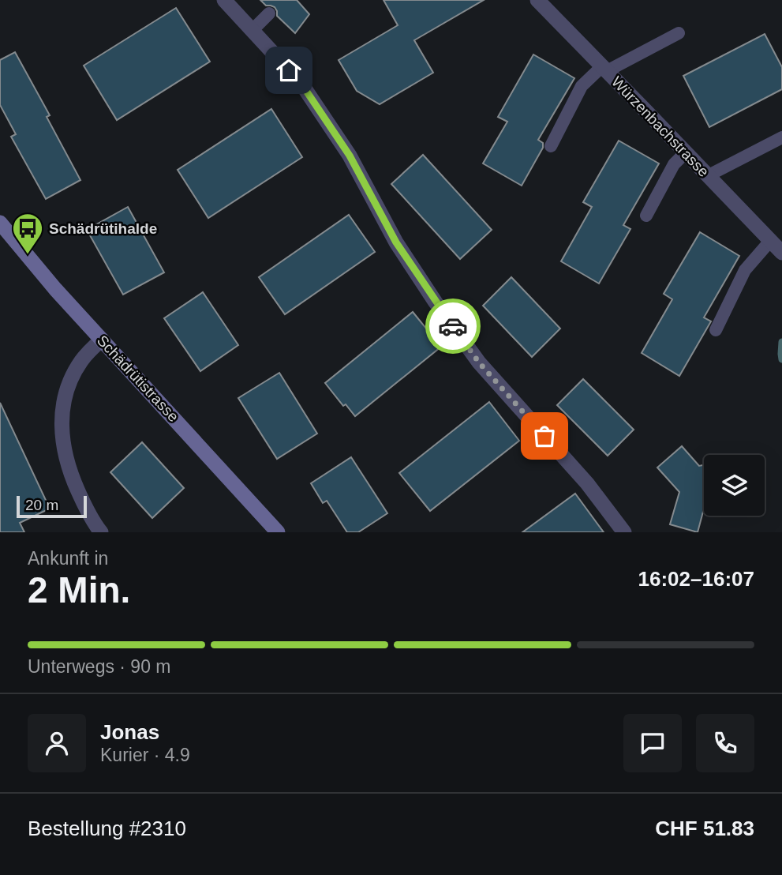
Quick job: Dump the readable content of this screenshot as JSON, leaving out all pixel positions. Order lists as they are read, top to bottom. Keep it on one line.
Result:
{"streets":{"main road":["Schädrütistrasse"],"street":["Würzenbachstrasse"]},"places":{"bus stop":["Schädrütihalde"]},"scale_bar":"20 m","page":{"scale":"20 m","heading":["2 Min.","Ankunft in","16:02–16:07"],"panel":["Jonas","Kurier · 4.9","Bestellung #2310","CHF 51.83"],"bar":"Unterwegs · 90 m"}}
